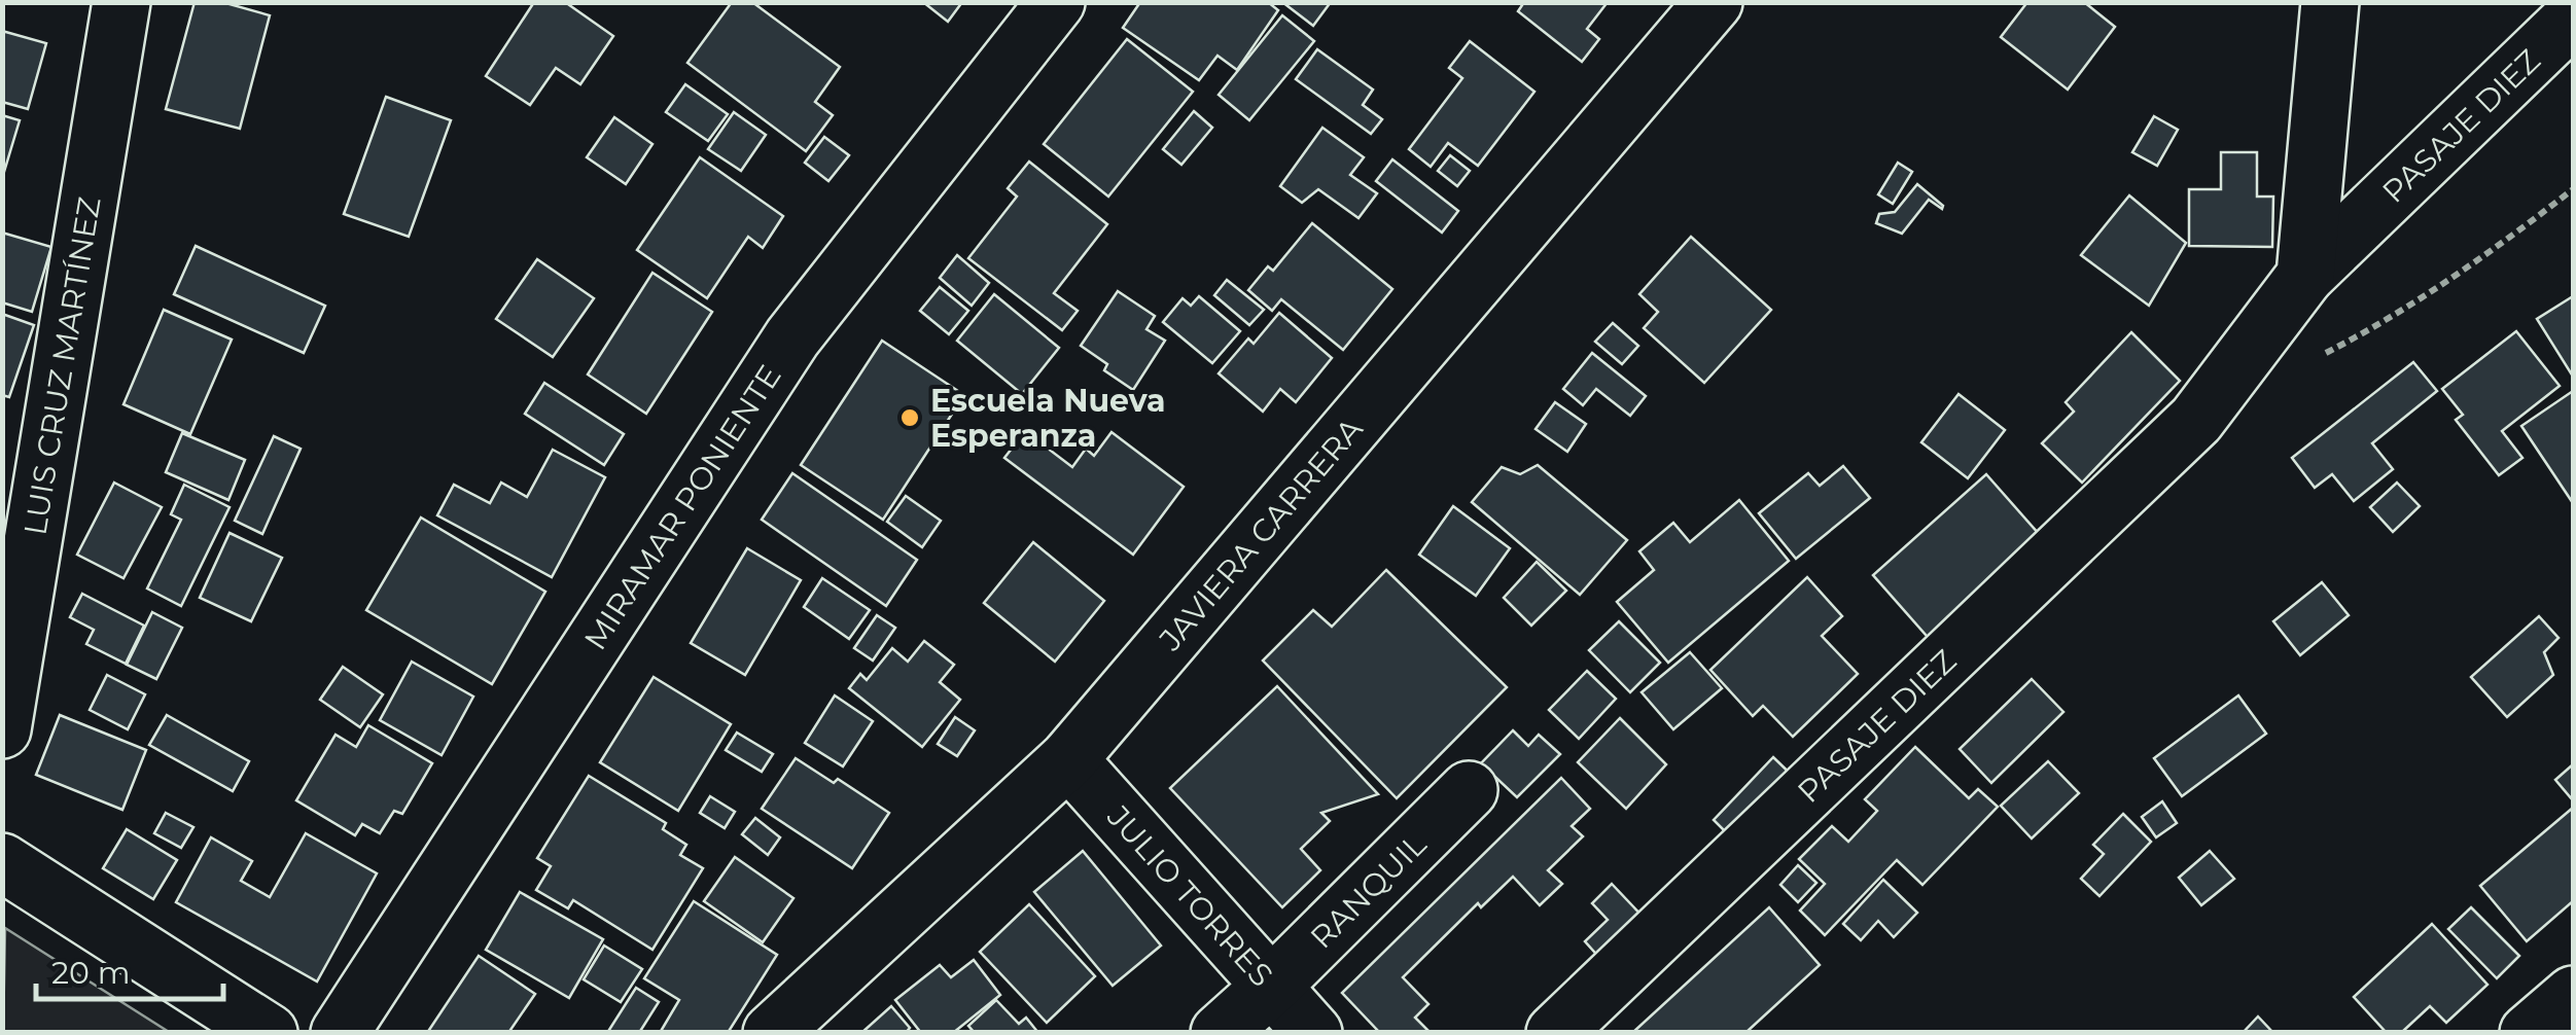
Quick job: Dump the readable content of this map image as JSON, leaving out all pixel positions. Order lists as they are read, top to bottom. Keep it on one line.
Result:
{"streets":{"street":["PASAJE DIEZ","LUIS CRUZ MARTÍNEZ","MIRAMAR PONIENTE","JAVIERA CARRERA","RANQUIL","JULIO TORRES"]},"crossings":[["JAVIERA CARRERA","JULIO TORRES"],["RANQUIL","JULIO TORRES"]],"places":["Escuela Nueva Esperanza"],"scale_bar":"20 m"}
